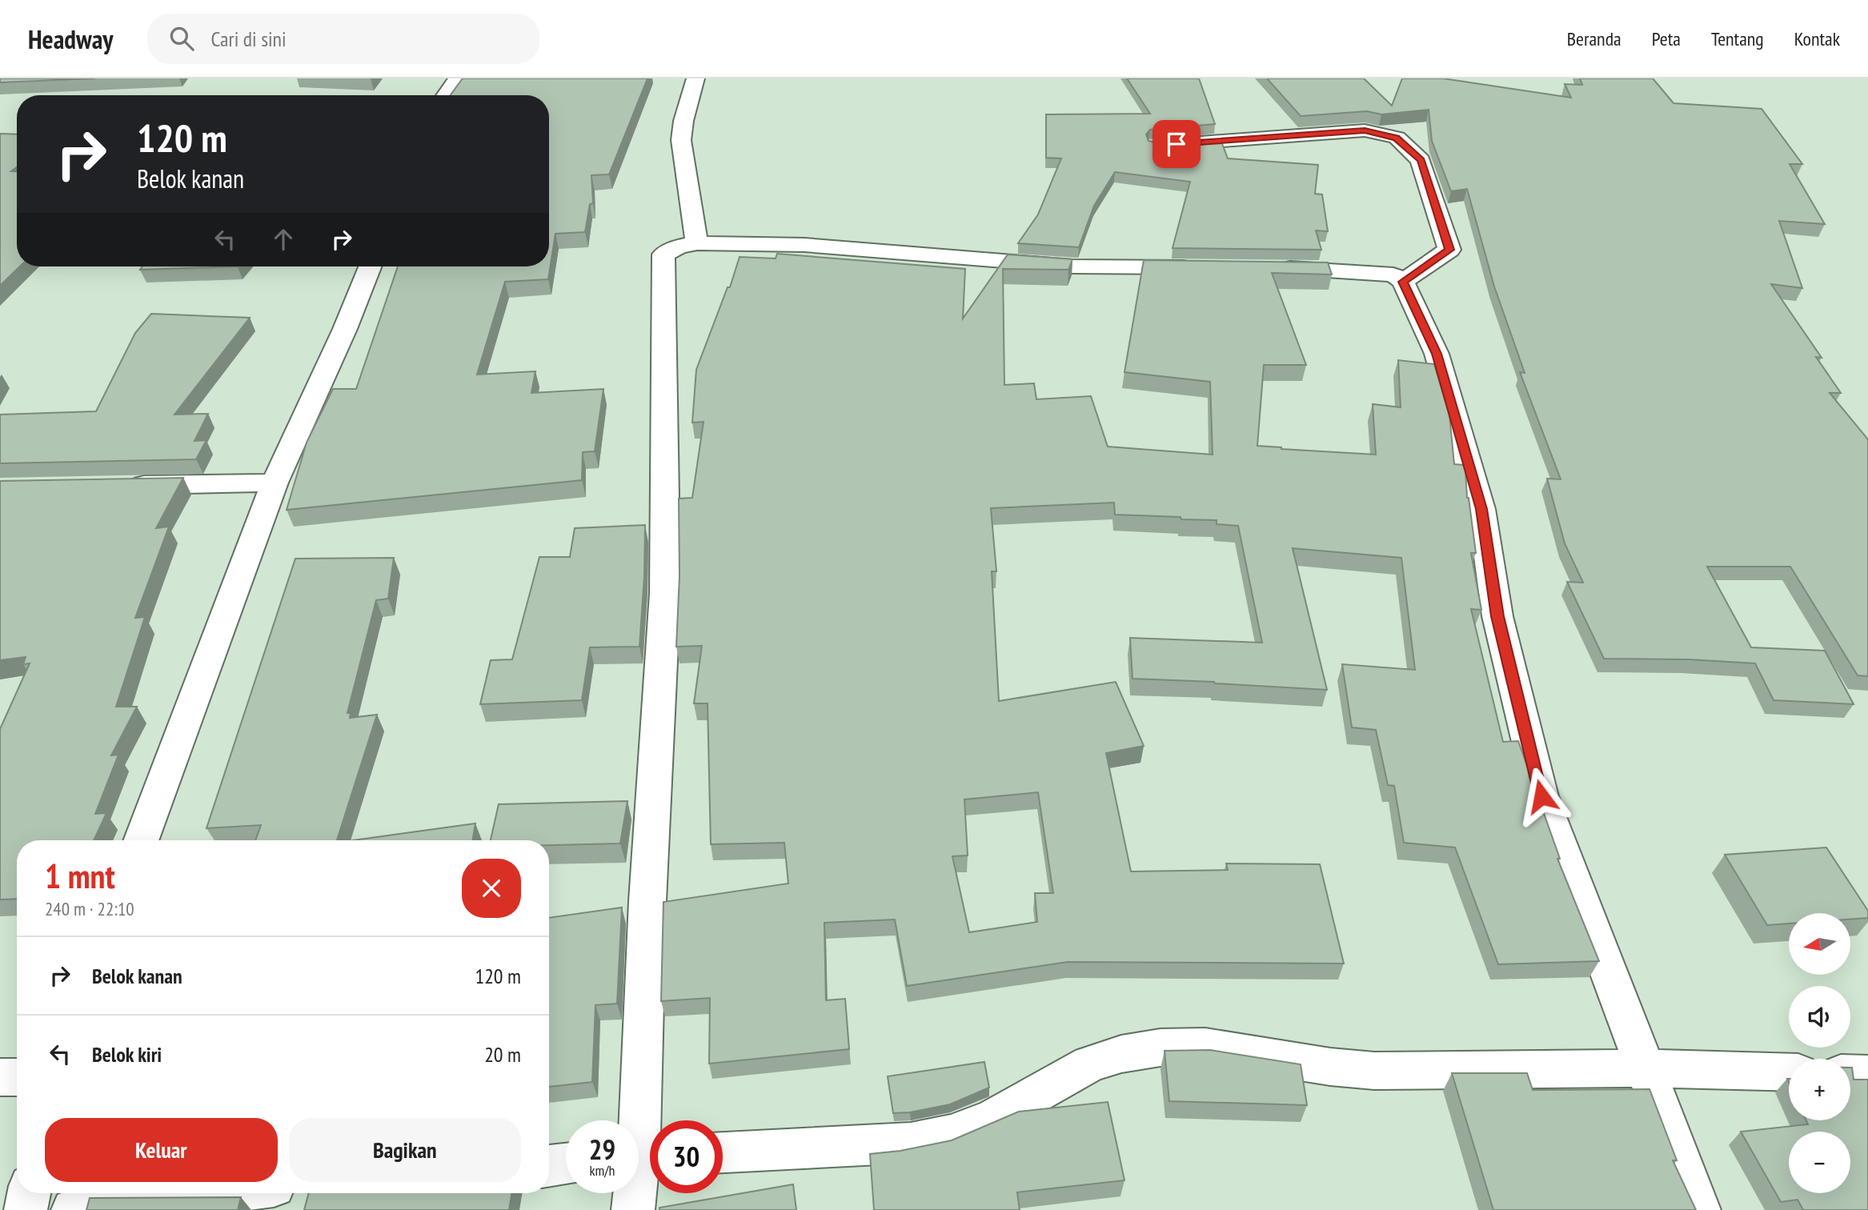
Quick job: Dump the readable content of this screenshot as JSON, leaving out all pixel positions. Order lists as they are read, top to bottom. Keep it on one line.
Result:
{"north":"left","page":{"header":"Headway","search":"Cari di sini","nav":["Beranda","Peta","Tentang","Kontak"],"turn":["120 m","Belok kanan"],"heading":["1 mnt","240 m · 22:10"],"map_buttons":["+","−"],"list":[{"name":"Belok kanan","value":"120 m"},{"name":"Belok kiri","value":"20 m"}],"buttons":["Keluar","Bagikan"],"speed":"29 km/h","limit":"30"}}
